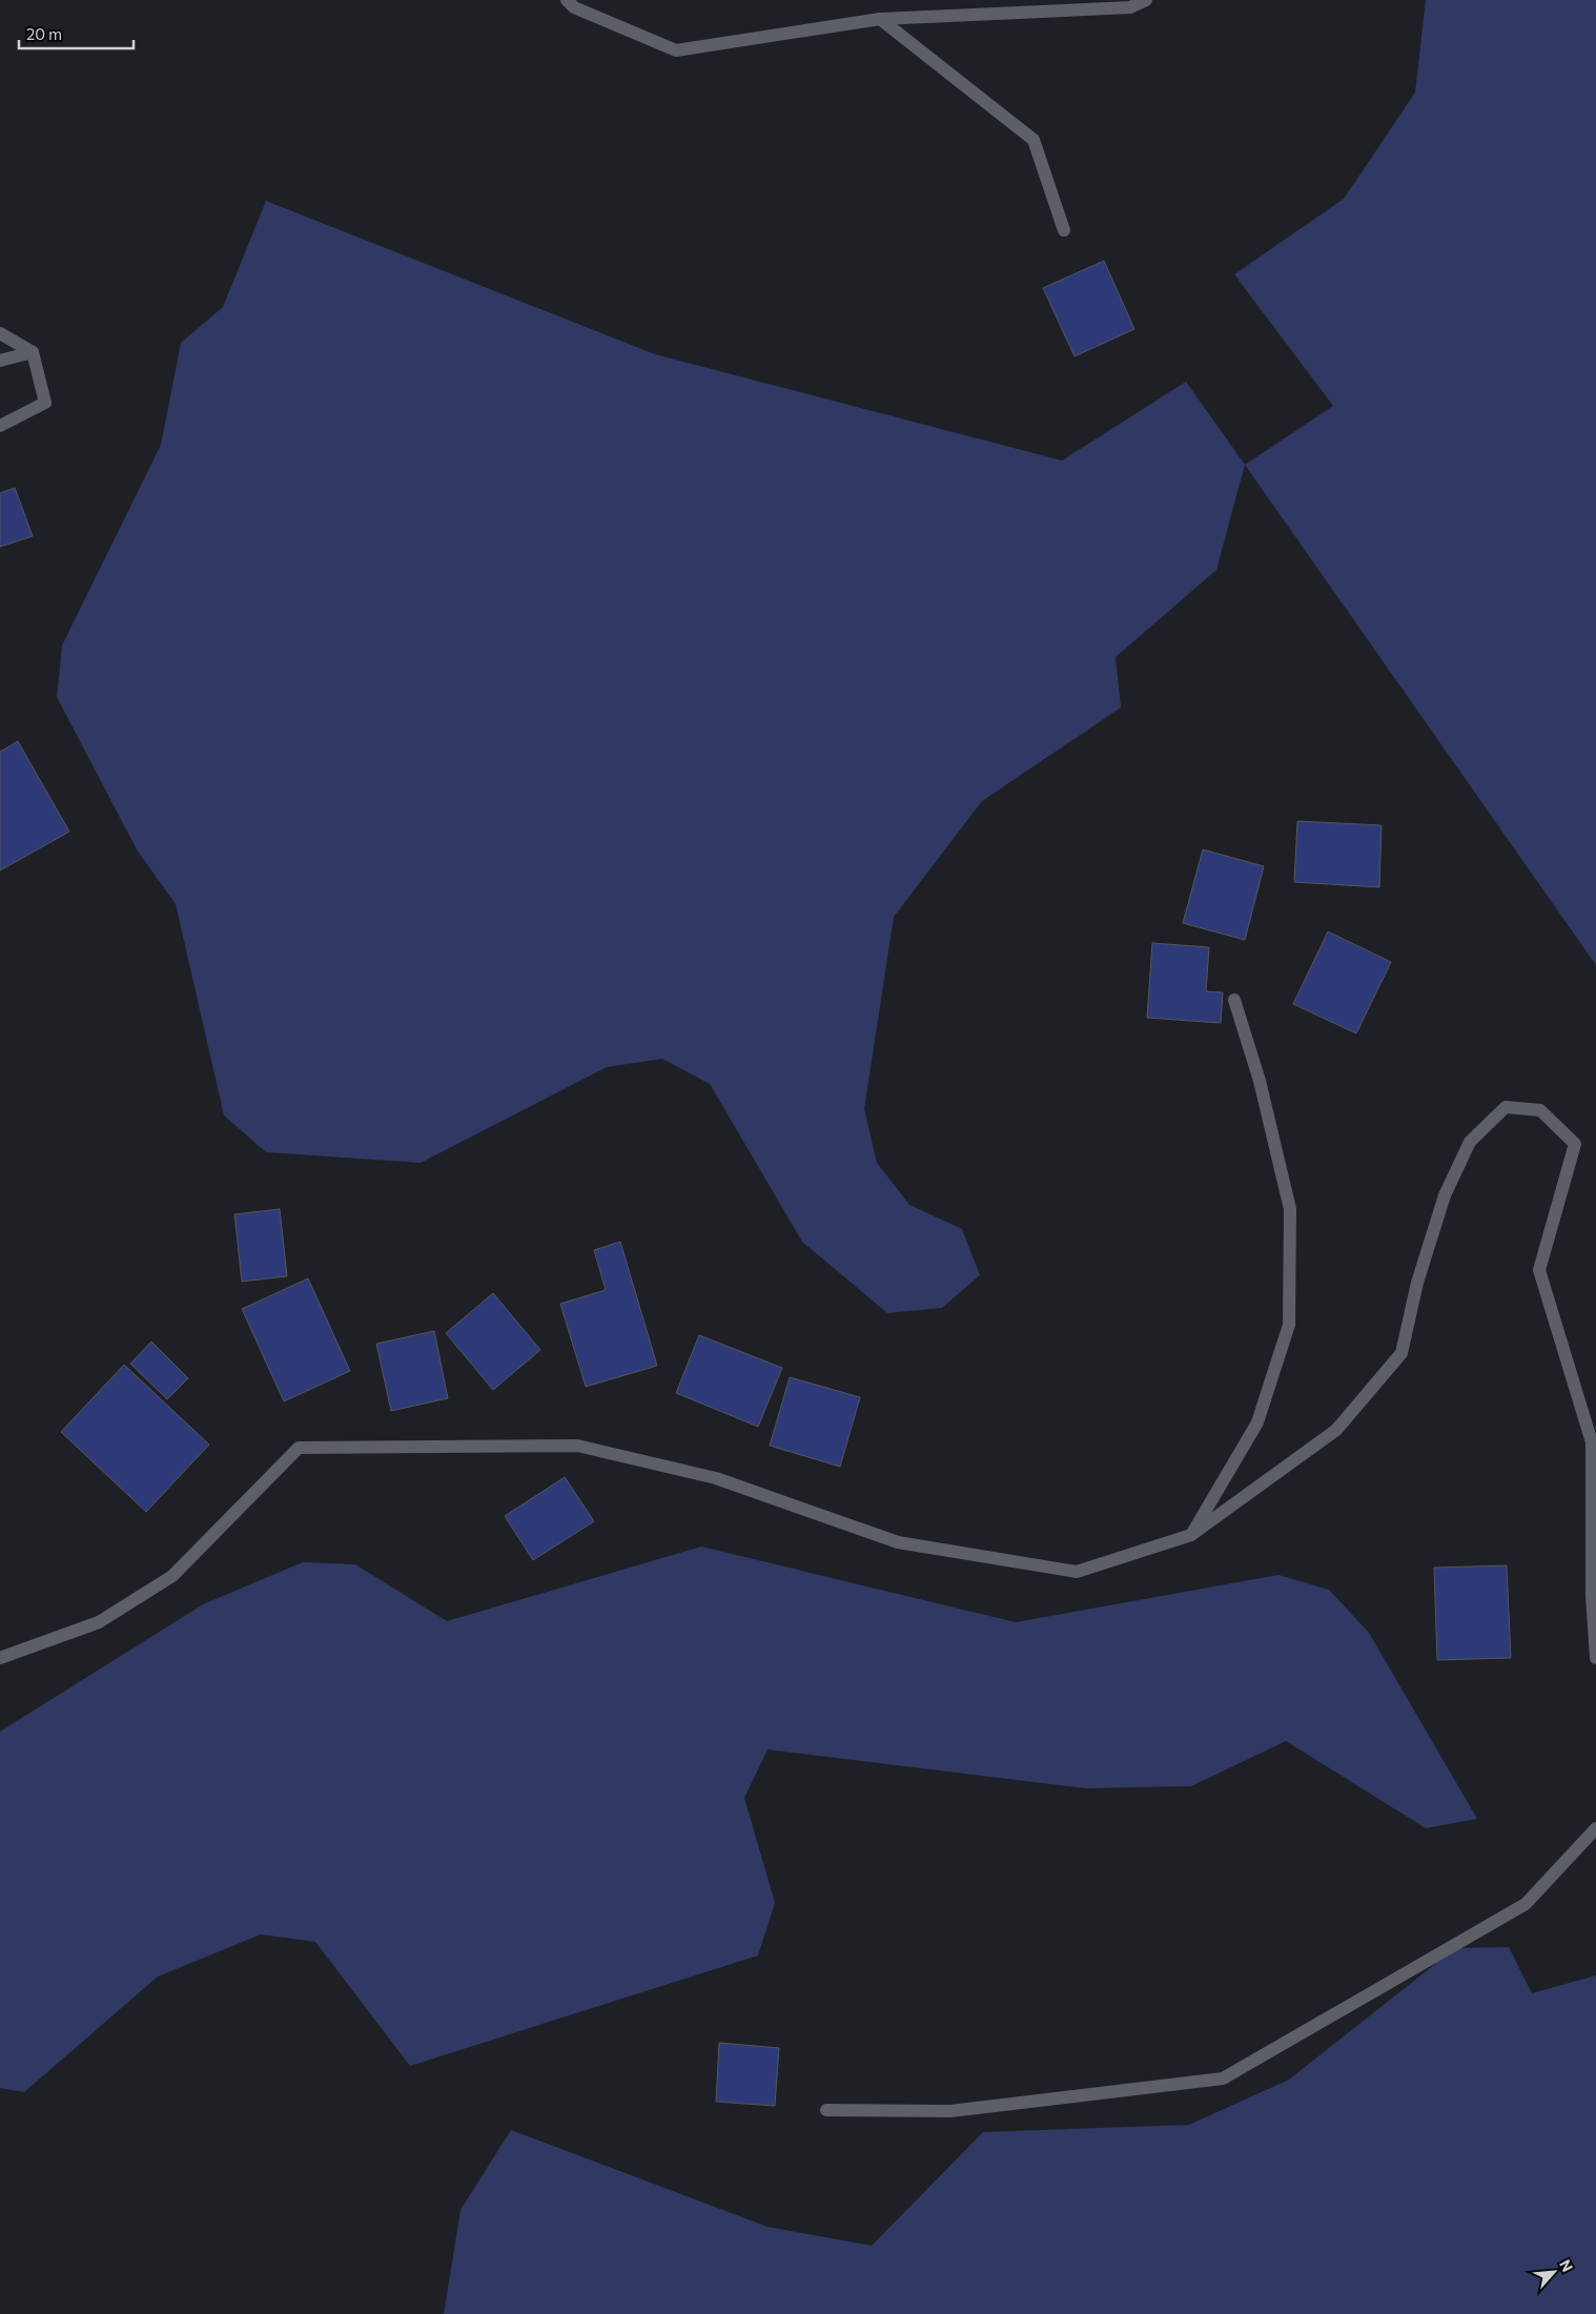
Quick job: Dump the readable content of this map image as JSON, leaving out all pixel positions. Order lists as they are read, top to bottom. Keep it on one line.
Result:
{"scale_bar":"20 m","north":"top right"}
